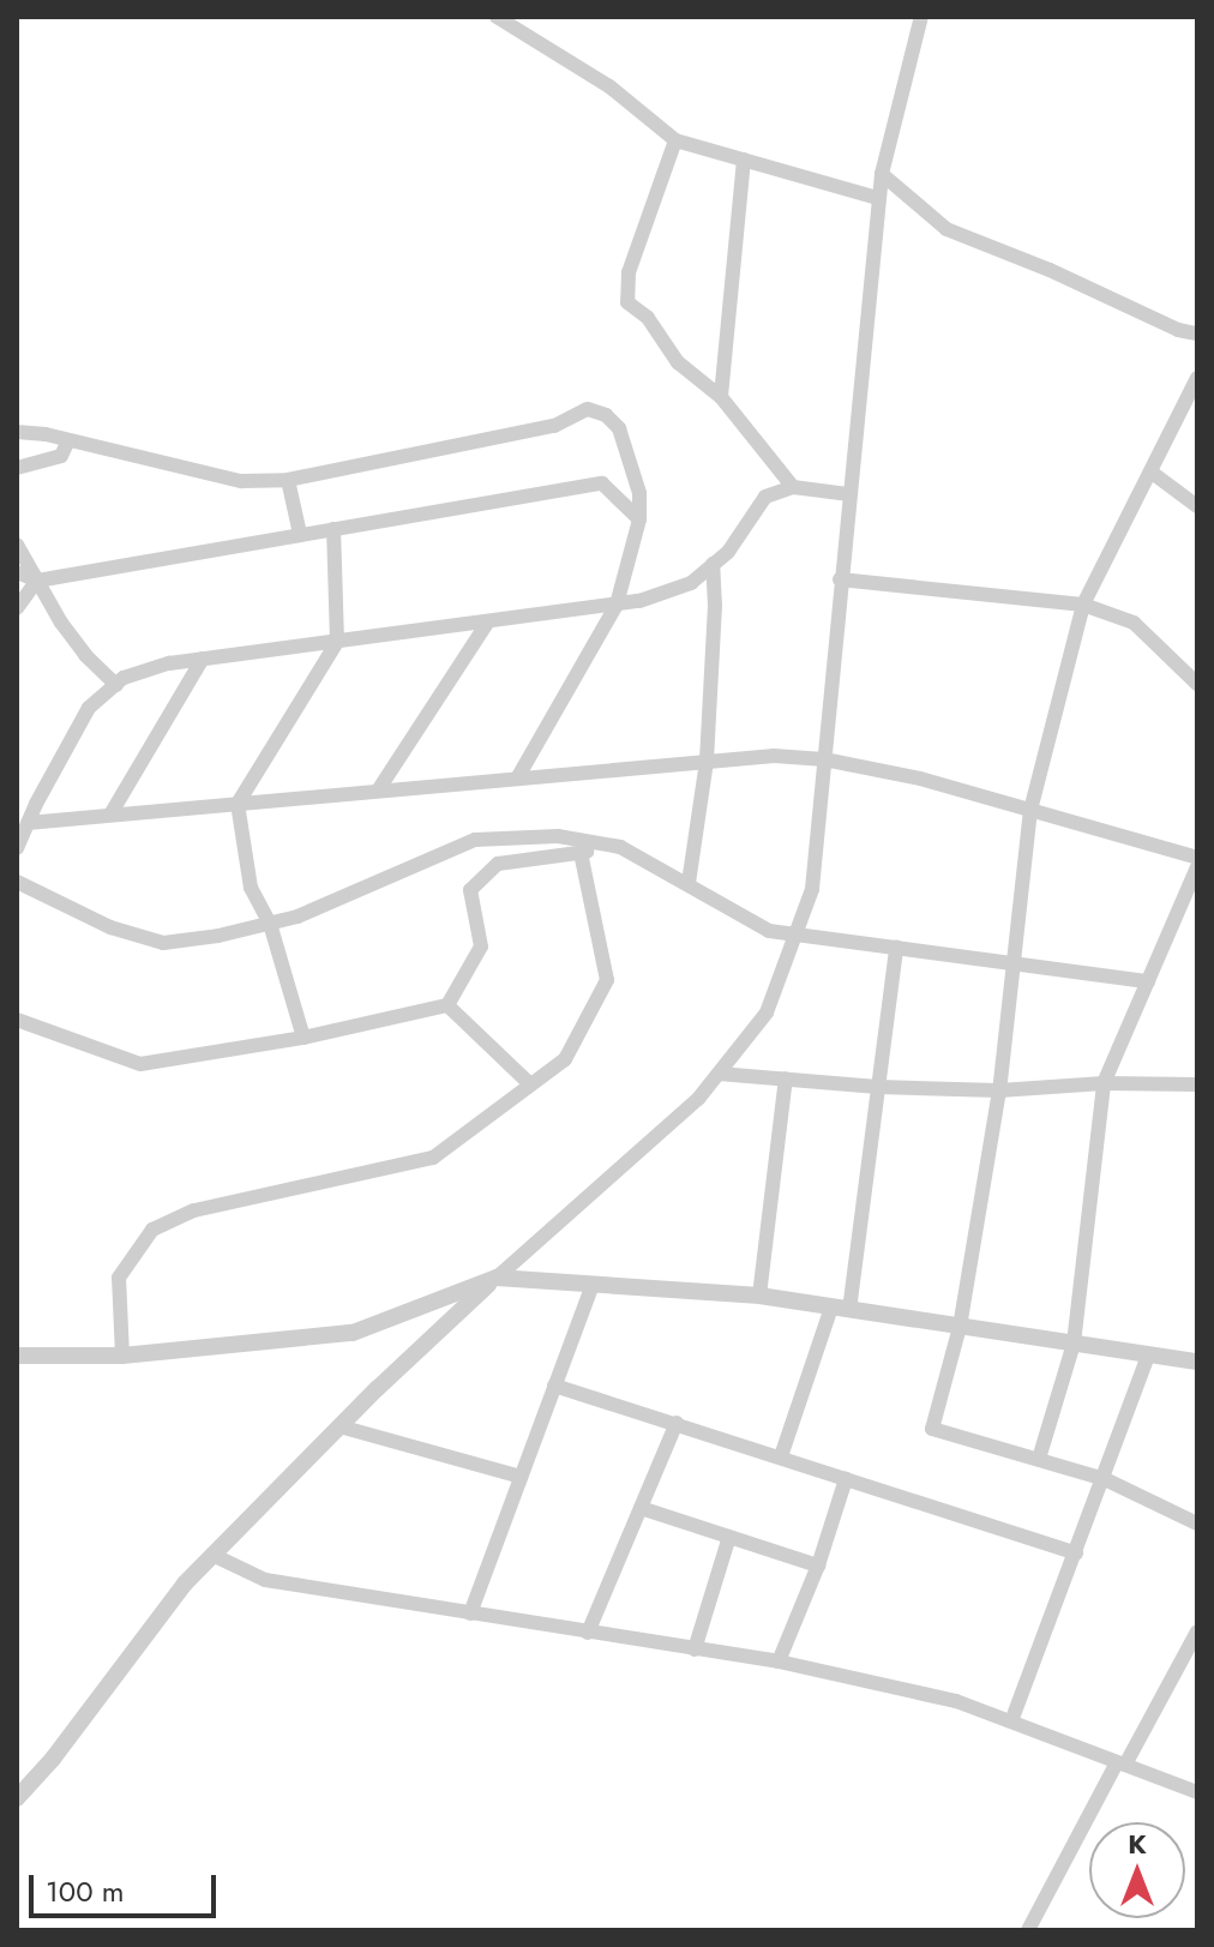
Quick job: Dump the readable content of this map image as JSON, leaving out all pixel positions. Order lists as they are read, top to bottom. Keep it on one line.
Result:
{"scale_bar":"100 m","north":"top"}
